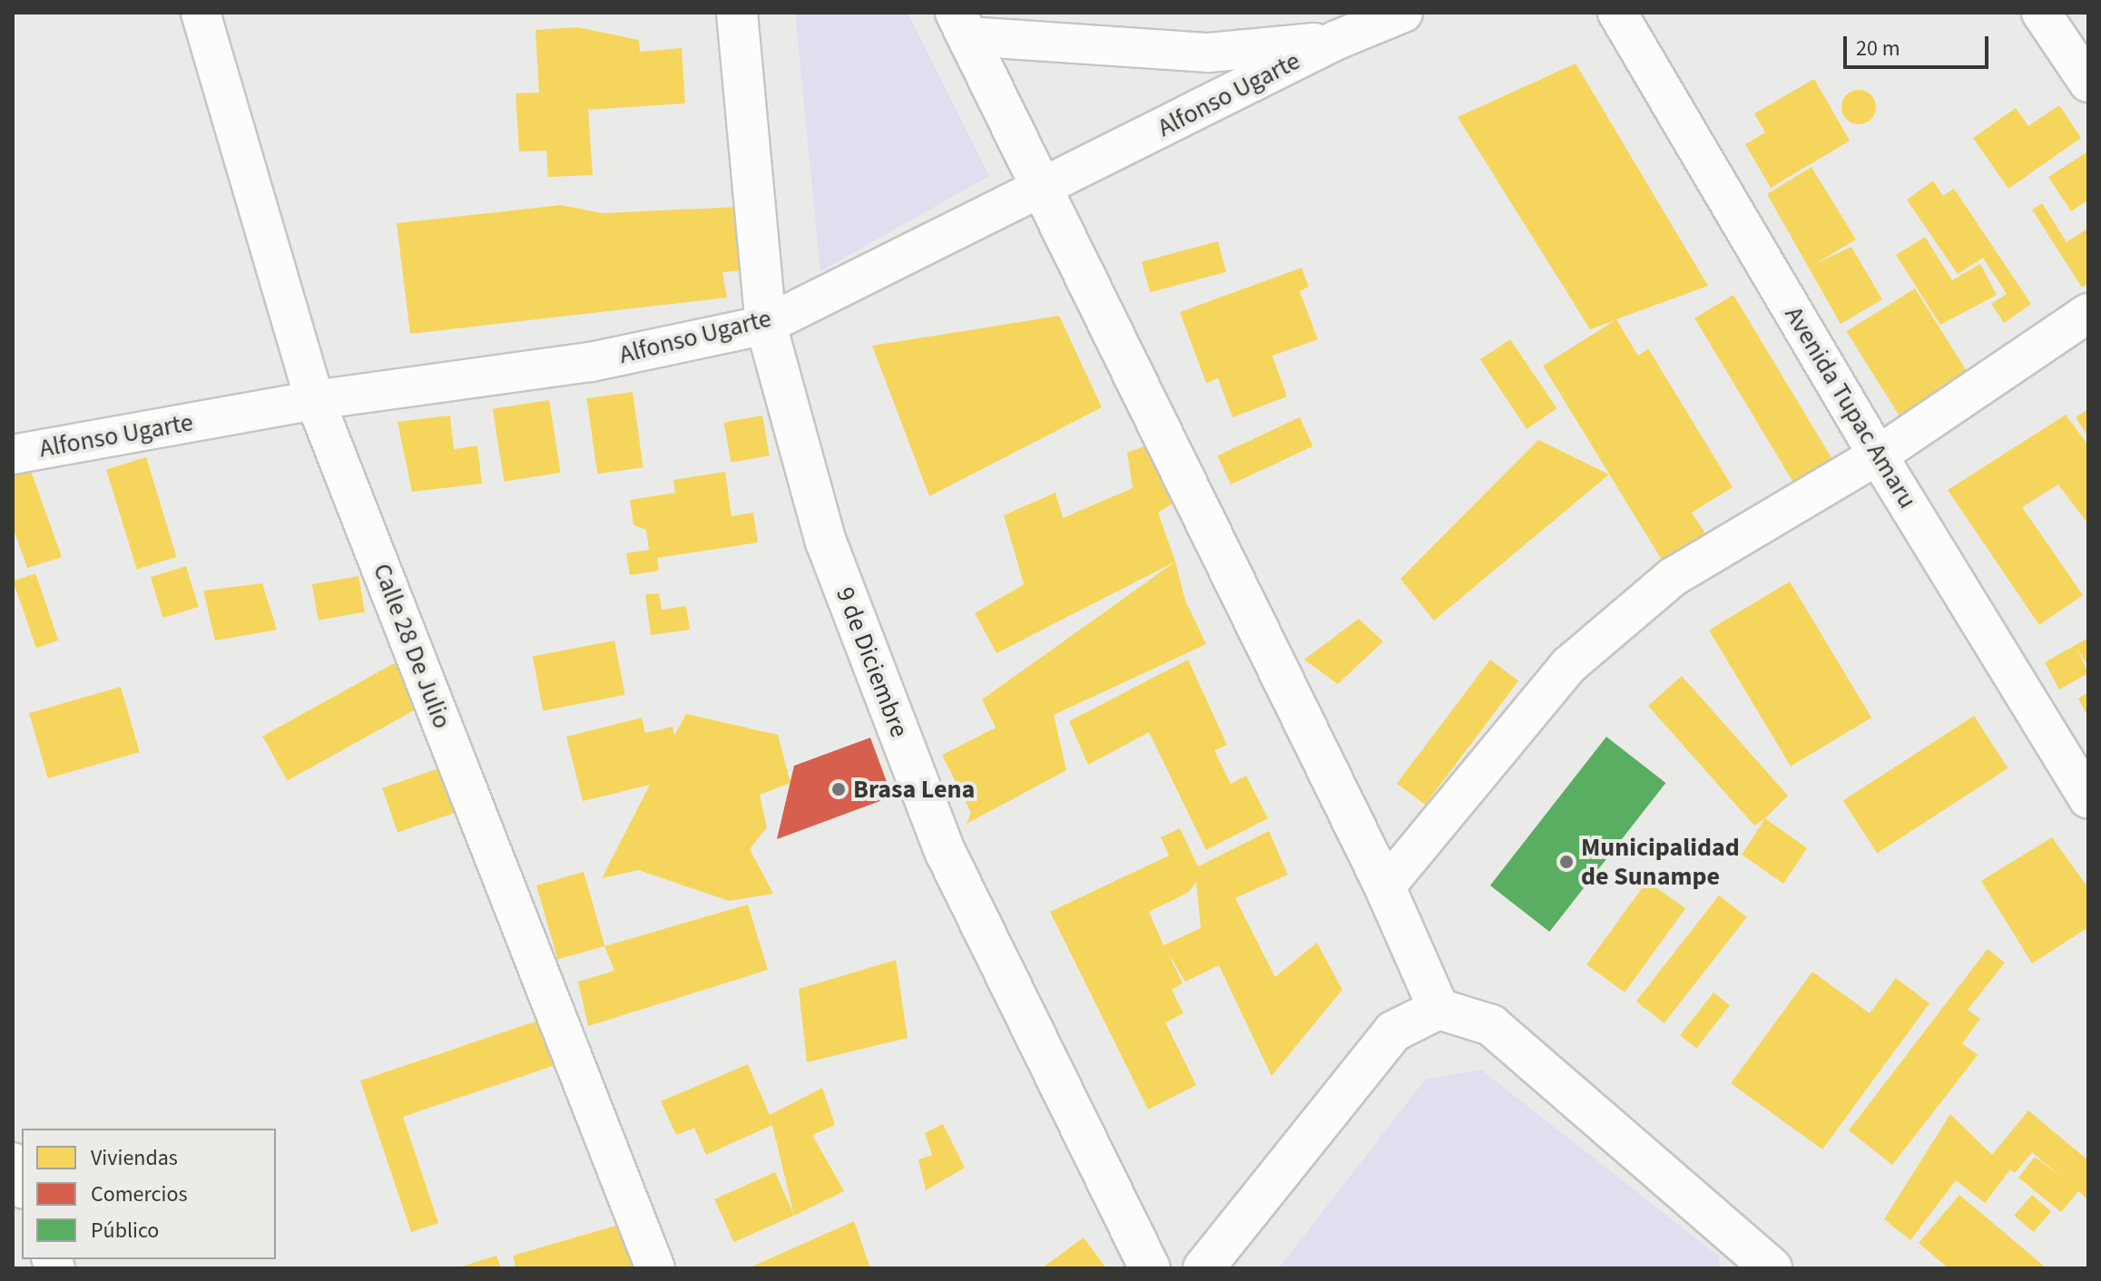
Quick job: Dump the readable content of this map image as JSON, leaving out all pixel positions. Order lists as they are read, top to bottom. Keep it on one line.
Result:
{"streets":{"main road":["9 de Diciembre"],"street":["Alfonso Ugarte","Avenida Tupac Amaru","Calle 28 De Julio"]},"crossings":[["Alfonso Ugarte","Calle 28 De Julio"],["Alfonso Ugarte","9 de Diciembre"]],"places":["Brasa Lena","Municipalidad de Sunampe"],"legend":["Viviendas","Comercios","Público"],"scale_bar":"20 m"}
